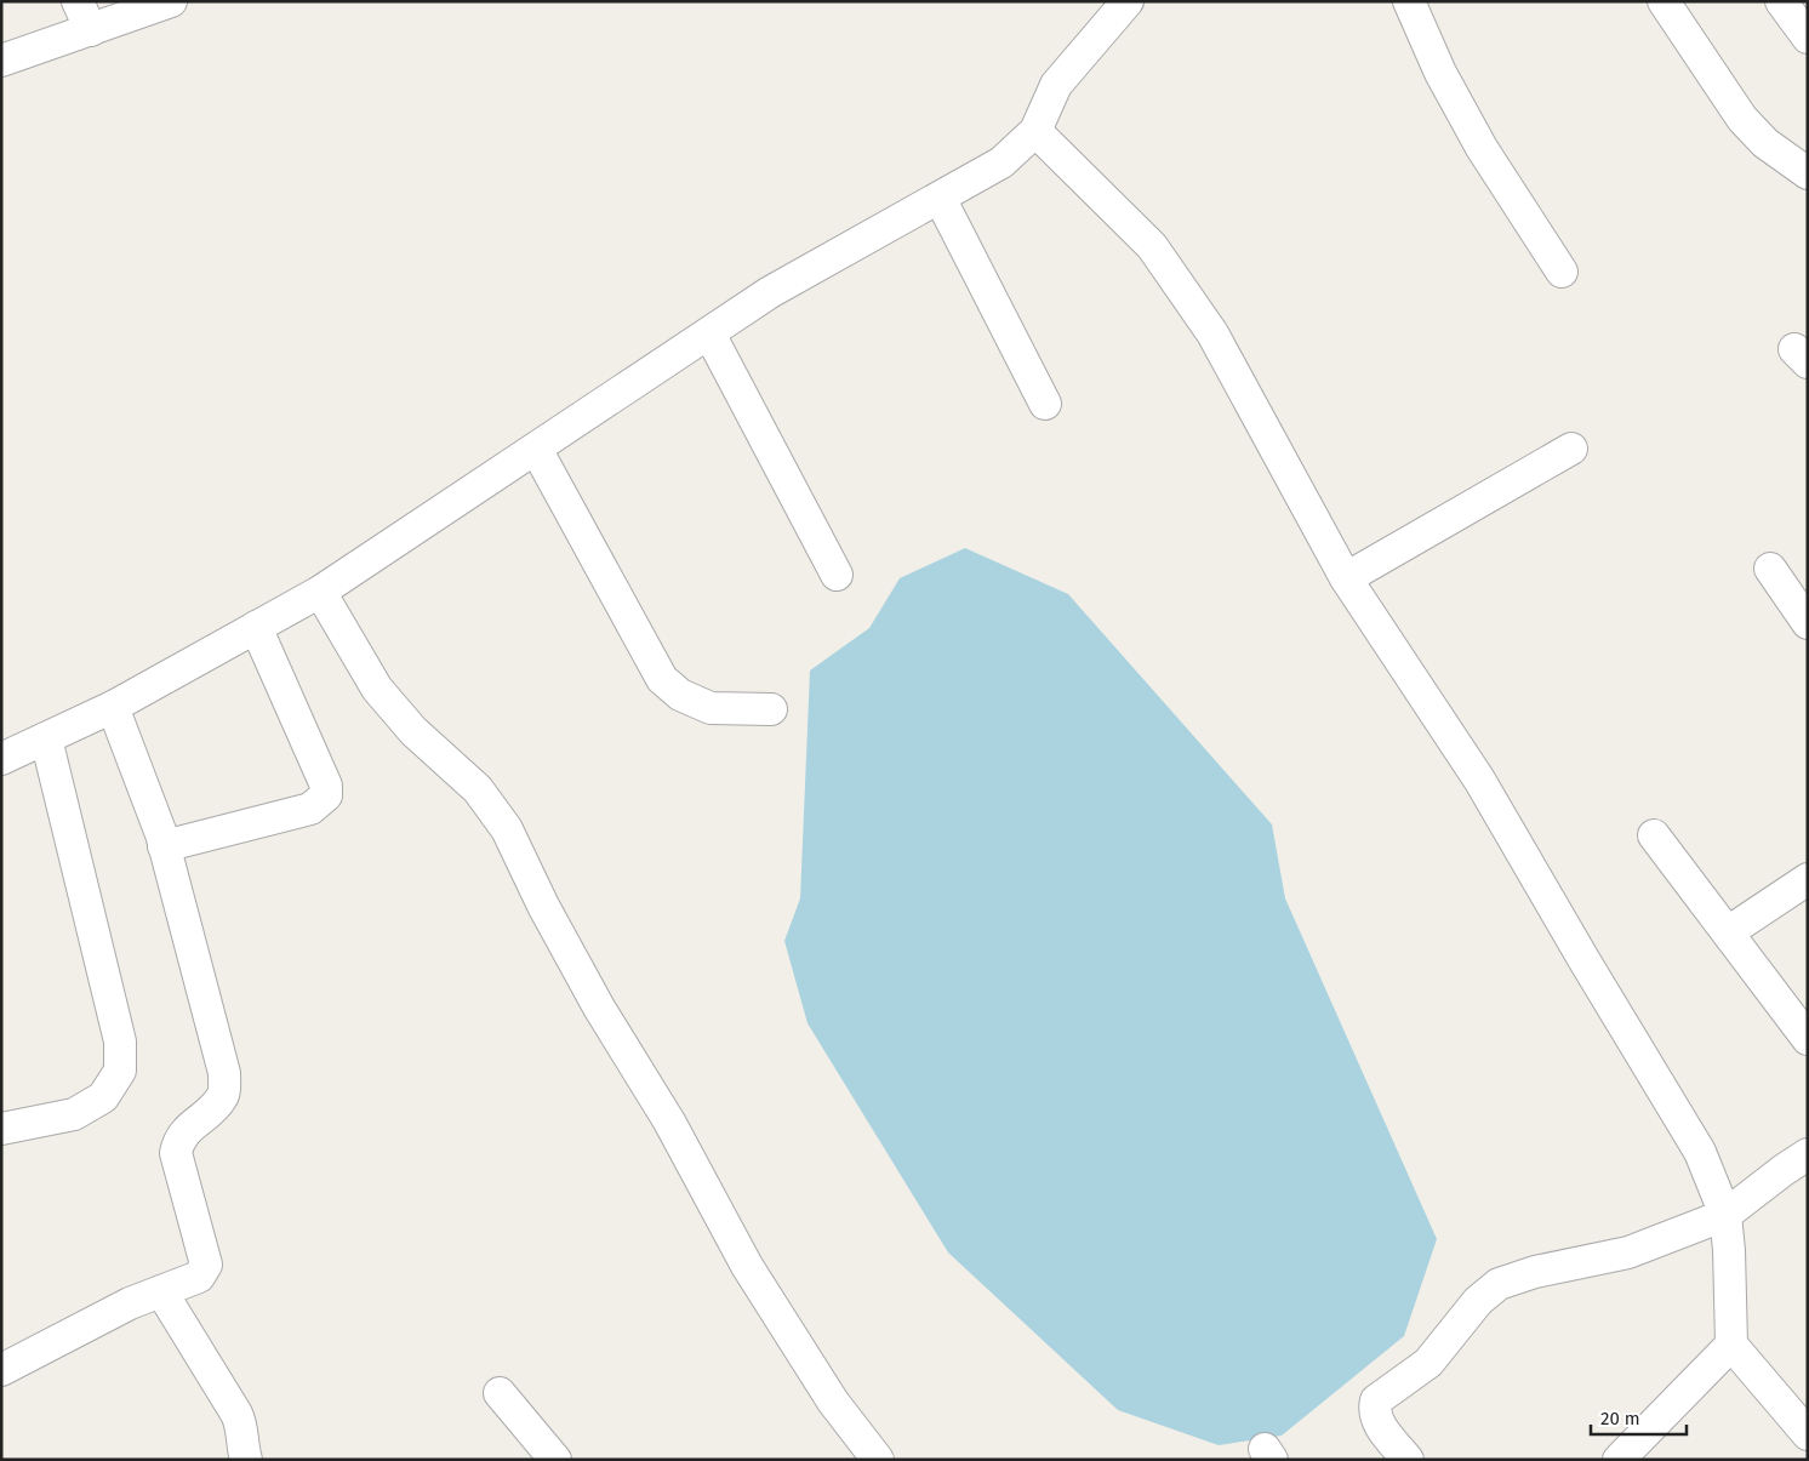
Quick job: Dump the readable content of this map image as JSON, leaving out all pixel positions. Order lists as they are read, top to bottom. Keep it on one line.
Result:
{"scale_bar":"20 m"}
